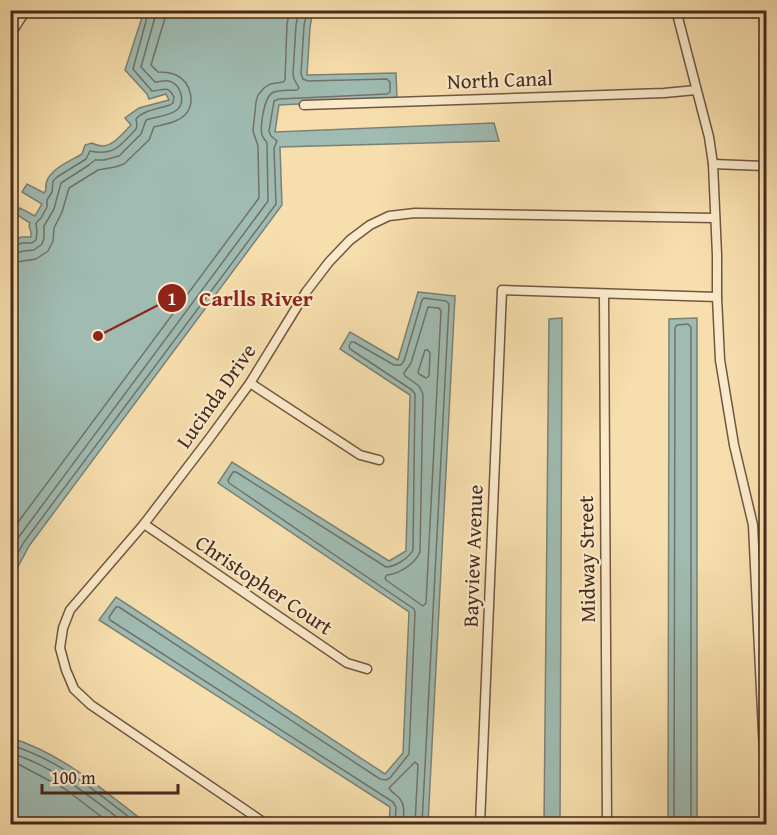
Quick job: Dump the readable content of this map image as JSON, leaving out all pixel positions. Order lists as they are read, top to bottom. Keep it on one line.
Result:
{"streets":{"street":["North Canal","Lucinda Drive","Bayview Avenue","Midway Street","Christopher Court"]},"crossings":[["Lucinda Drive","Christopher Court"],["Bayview Avenue","Midway Street"]],"places":["Carlls River"],"scale_bar":"100 m"}
